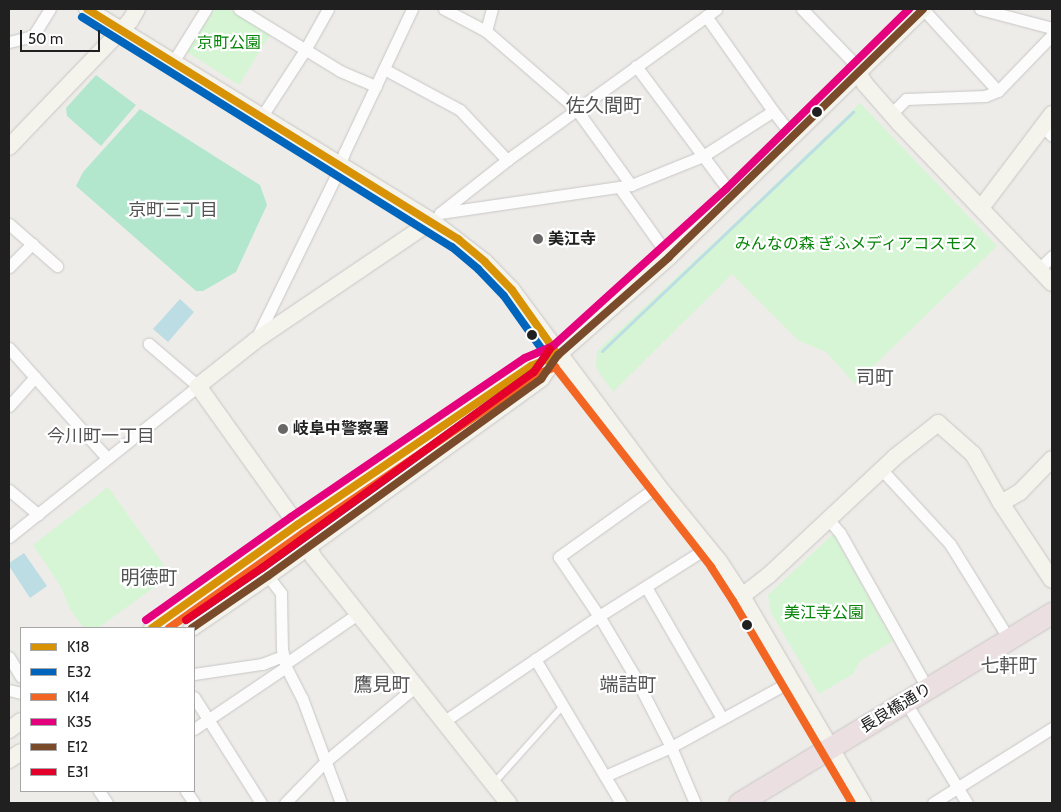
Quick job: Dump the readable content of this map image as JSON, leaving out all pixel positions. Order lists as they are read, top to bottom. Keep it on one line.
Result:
{"streets":{"highway":["長良橋通り"]},"districts":["佐久間町","京町三丁目","司町","今川町一丁目","明徳町","七軒町","鷹見町","端詰町"],"parks":["京町公園","みんなの森 ぎふメディアコスモス","美江寺公園"],"places":["美江寺","岐阜中警察署"],"lines":["transit line K18","transit line K35","transit line E12","transit line E32","transit line E31","transit line K14"],"legend":["K18","E32","K14","K35","E12","E31"],"scale_bar":"50 m"}
